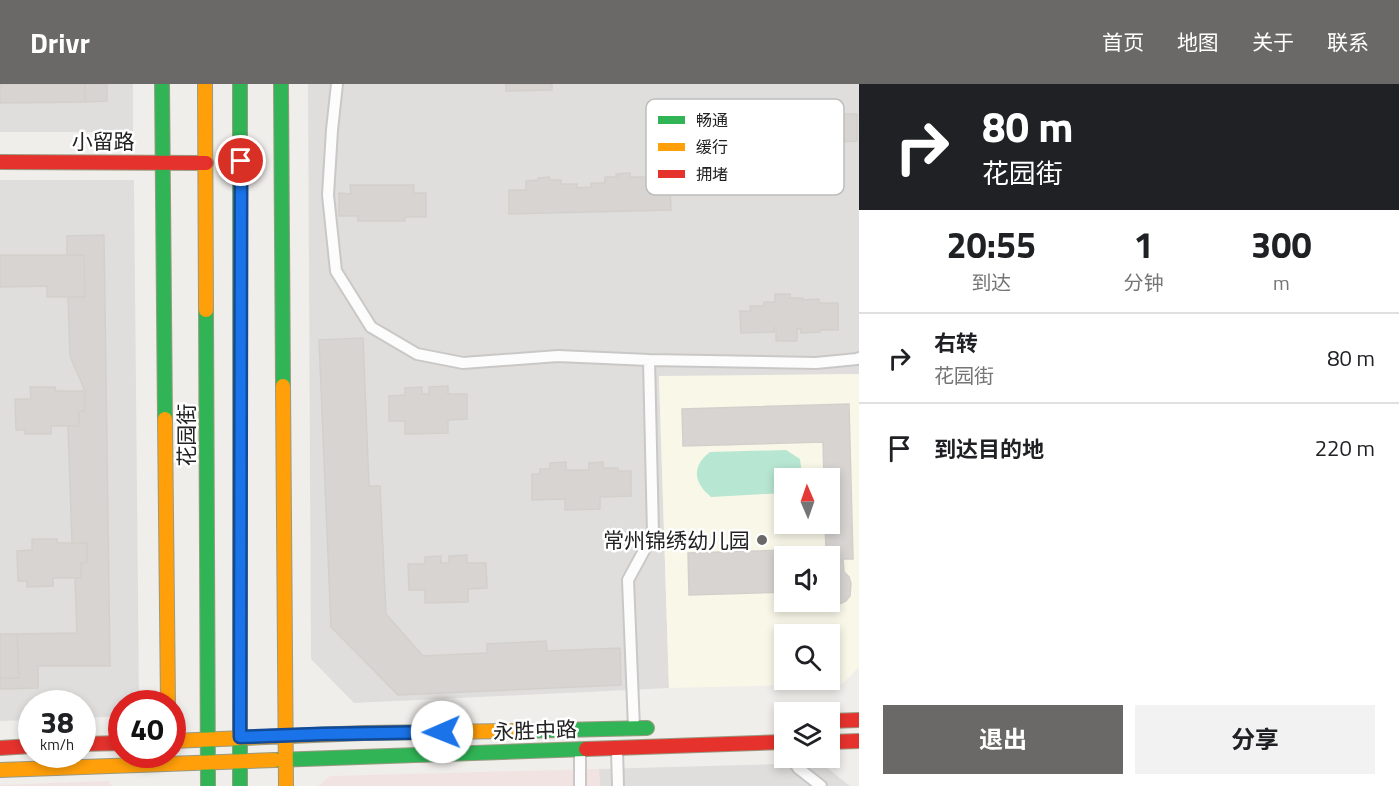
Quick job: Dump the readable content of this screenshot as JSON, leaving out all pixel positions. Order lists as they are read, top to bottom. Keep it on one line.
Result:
{"streets":{"street":["小留路","花园街","永胜中路"]},"crossings":[["小留路","花园街"],["花园街","永胜中路"]],"places":["常州锦绣幼儿园"],"legend":["畅通","缓行","拥堵"],"north":"top","page":{"header":"Drivr","nav":["首页","地图","关于","联系"],"turn":["80 m","花园街"],"eta":["20:55","到达","1","分钟","300","m"],"list":[{"name":"右转","note":"花园街","value":"80 m"},{"name":"到达目的地","value":"220 m"}],"speed":"38 km/h","limit":"40","buttons":["退出","分享"]}}
